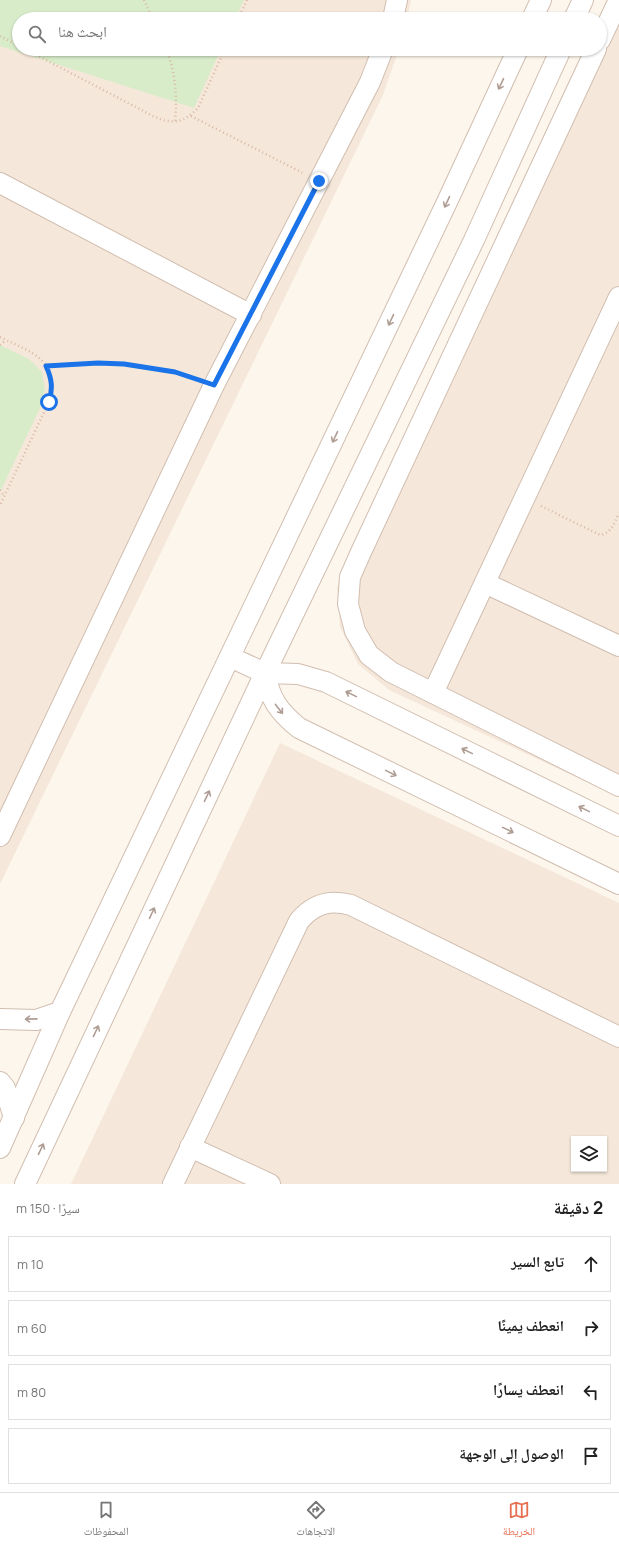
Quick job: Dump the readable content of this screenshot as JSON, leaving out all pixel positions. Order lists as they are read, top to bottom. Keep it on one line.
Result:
{"page":{"search":"ابحث هنا","heading":["2 دقيقة","سيرًا · 150 m"],"list":[["تابع السير","10 m"],["انعطف يمينًا","60 m"],["انعطف يسارًا","80 m"],"الوصول إلى الوجهة"],"nav":["الخريطة","الاتجاهات","المحفوظات"]}}
